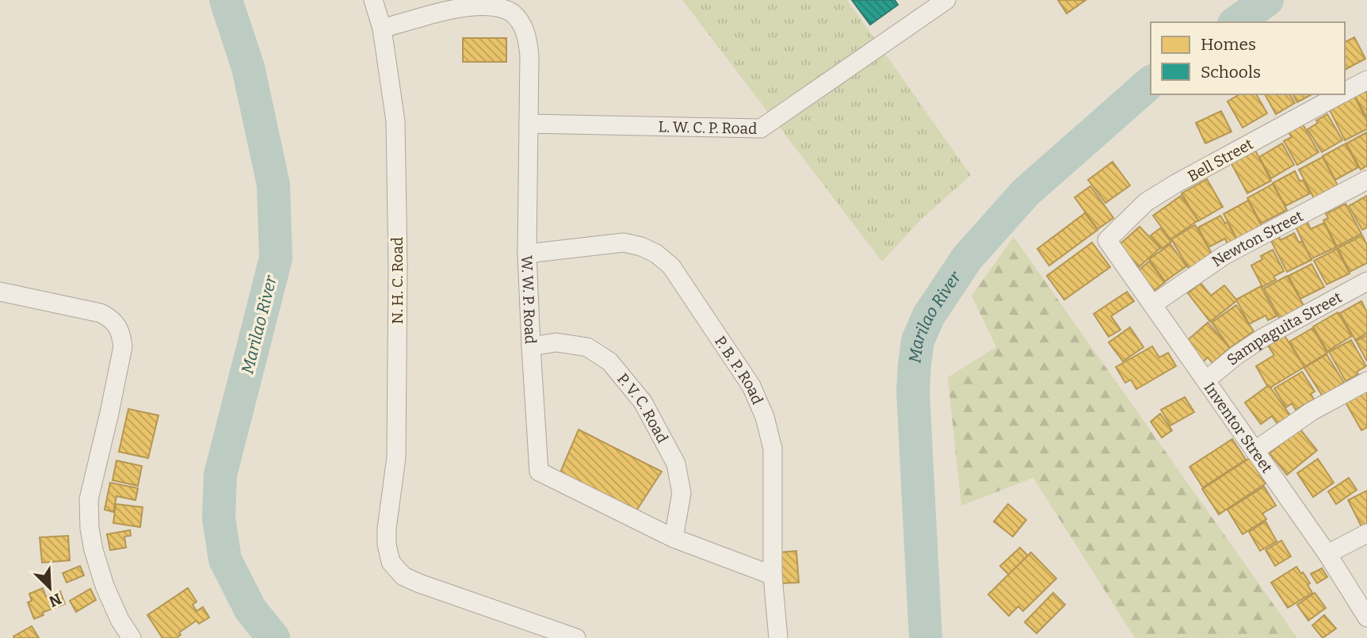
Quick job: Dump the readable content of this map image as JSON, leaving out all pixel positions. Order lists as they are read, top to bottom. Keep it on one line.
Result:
{"streets":{"street":["L. W. C. P. Road","Bell Street","Newton Street","N. H. C. Road","W. W. P. Road","Sampaguita Street","P. B. P. Road","P. V. C. Road","Inventor Street"]},"crossings":[["L. W. C. P. Road","W. W. P. Road"],["Bell Street","Inventor Street"],["Newton Street","Inventor Street"],["N. H. C. Road","W. W. P. Road"],["W. W. P. Road","P. B. P. Road"],["W. W. P. Road","P. V. C. Road"],["Sampaguita Street","Inventor Street"]],"water":["Marilao River"],"legend":["Homes","Schools"],"north":"bottom right"}
